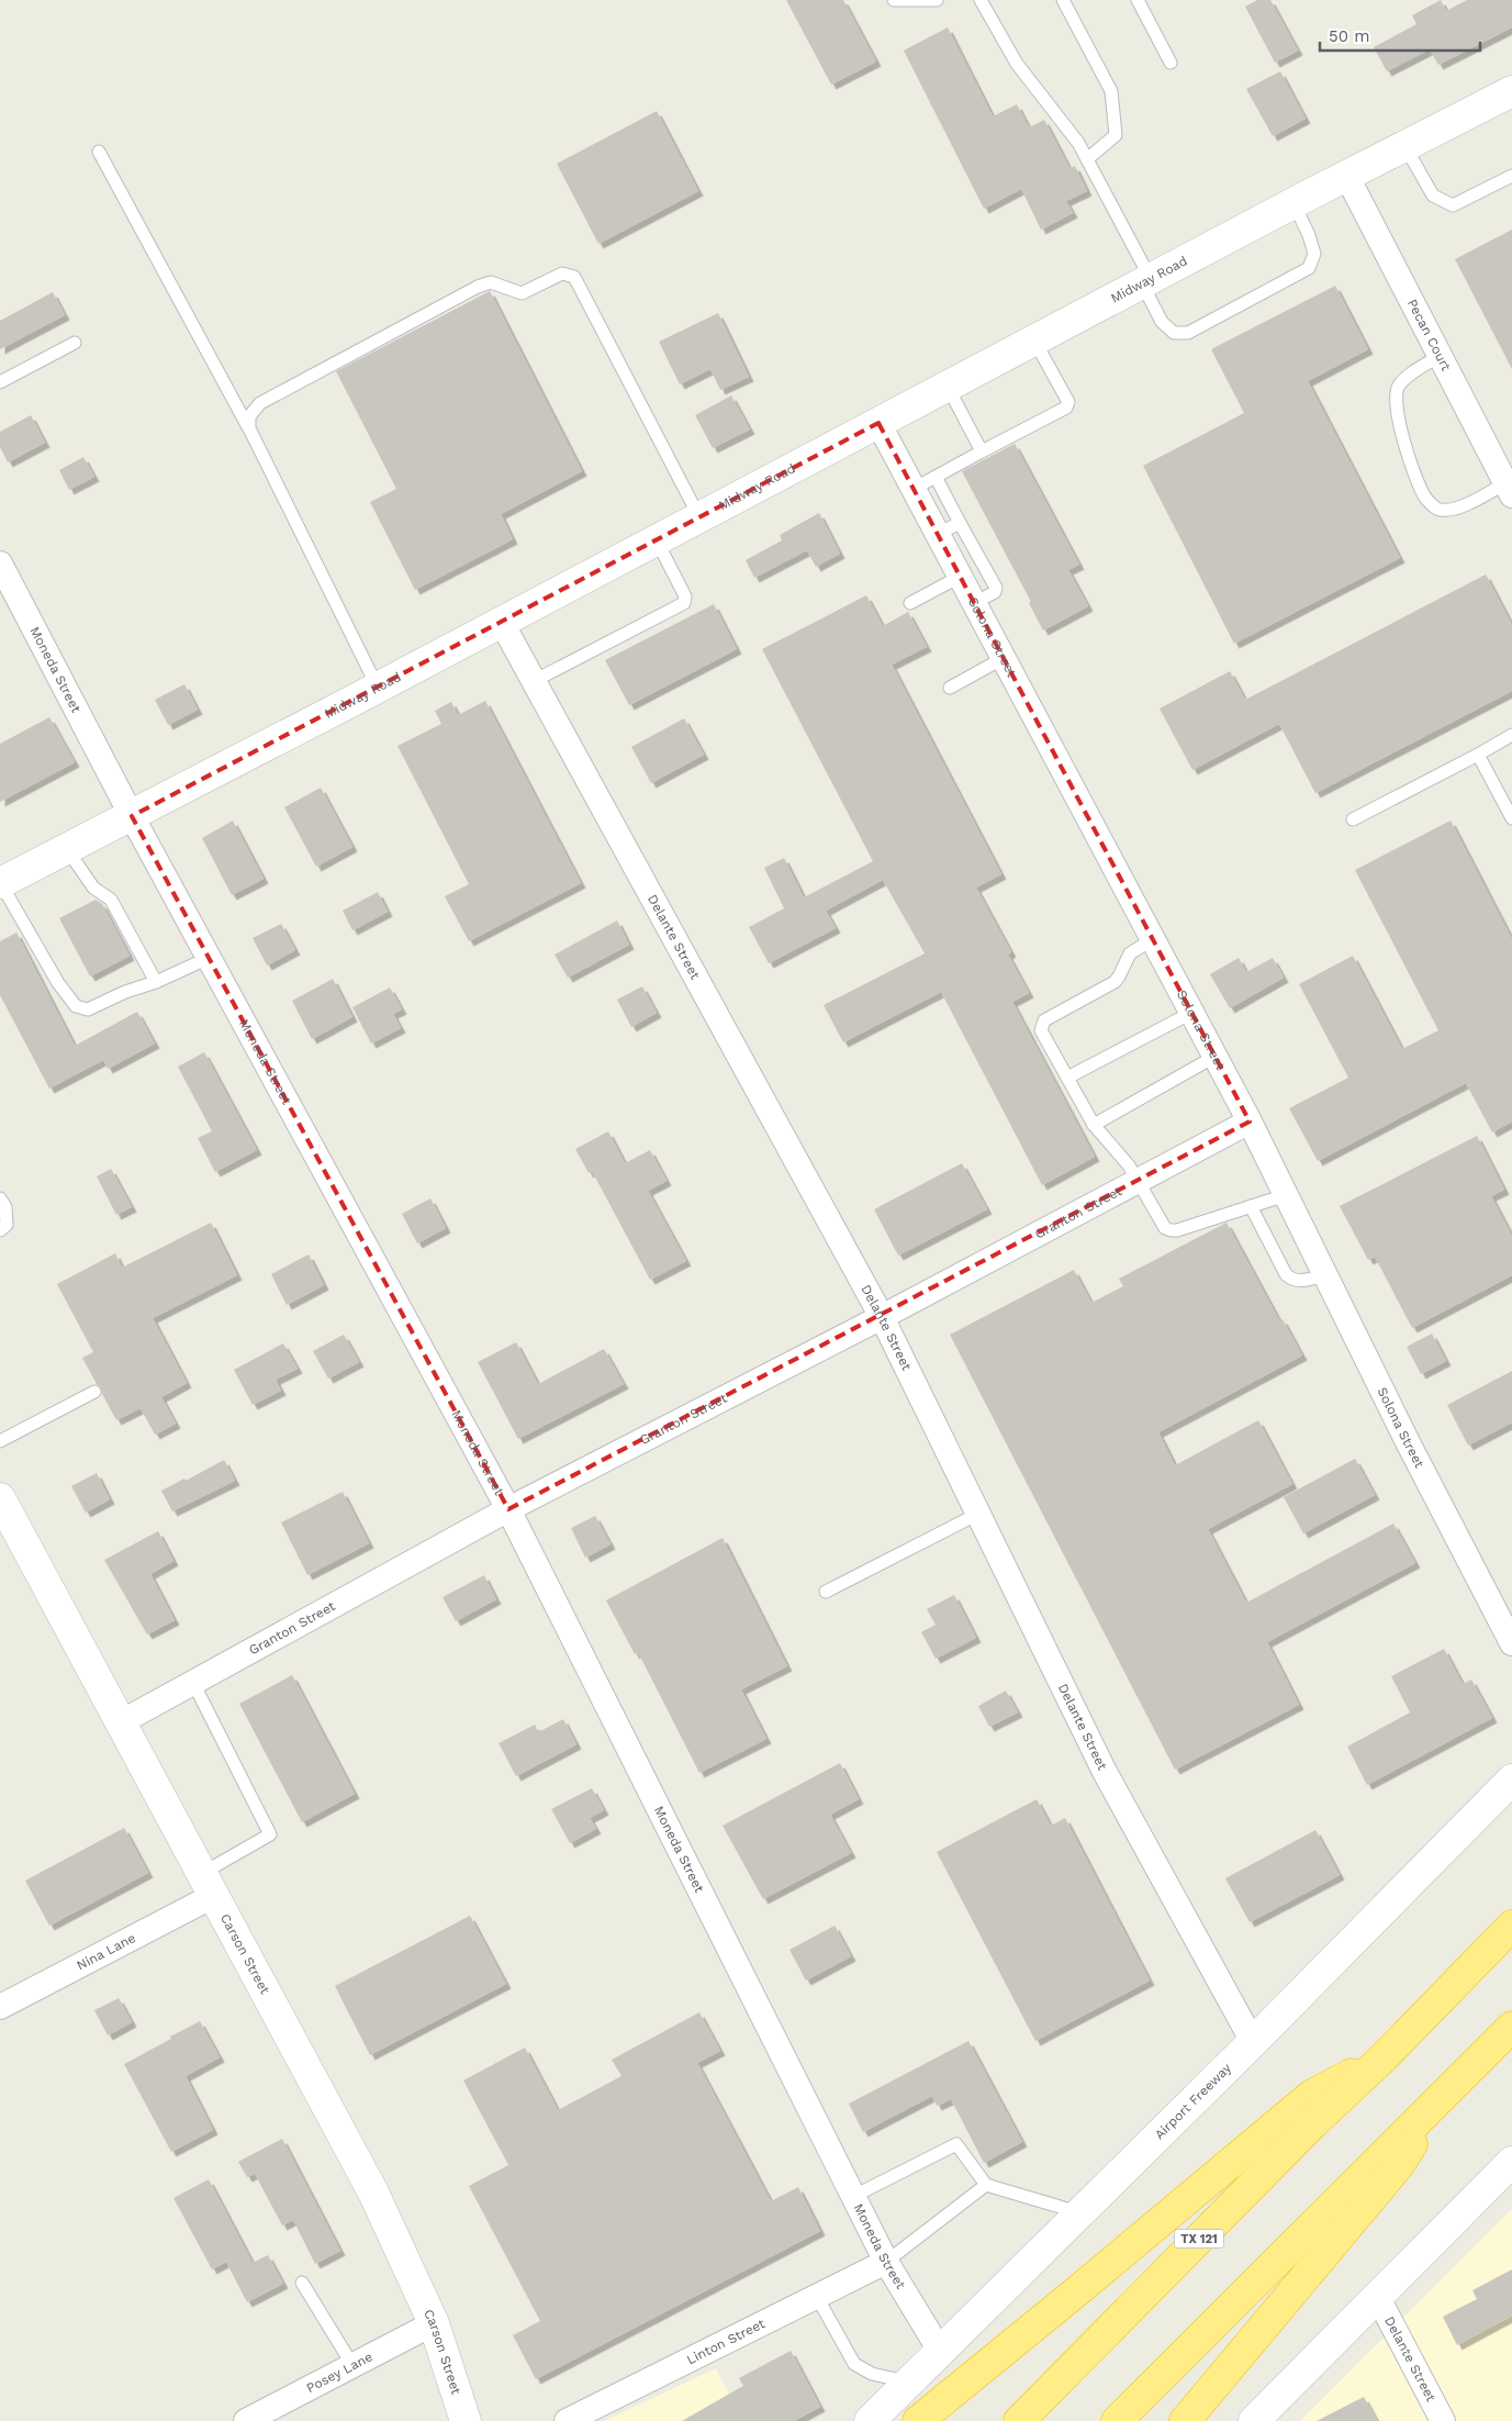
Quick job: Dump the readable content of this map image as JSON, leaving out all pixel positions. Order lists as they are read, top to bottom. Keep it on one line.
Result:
{"streets":{"highway":["TX 121"],"main road":["Midway Road","Carson Street","Airport Freeway"],"street":["Pecan Court","Solona Street","Moneda Street","Delante Street","Granton Street","Nina Lane","Linton Street","Posey Lane"]},"crossings":[["Midway Road","Pecan Court"],["Midway Road","Solona Street"],["Midway Road","Moneda Street"],["Midway Road","Delante Street"],["Solona Street","Granton Street"],["Moneda Street","Granton Street"],["Moneda Street","Airport Freeway"],["Moneda Street","Linton Street"],["Delante Street","Granton Street"],["Delante Street","Airport Freeway"],["Granton Street","Carson Street"],["Nina Lane","Carson Street"],["Carson Street","Posey Lane"]],"scale_bar":"50 m"}
